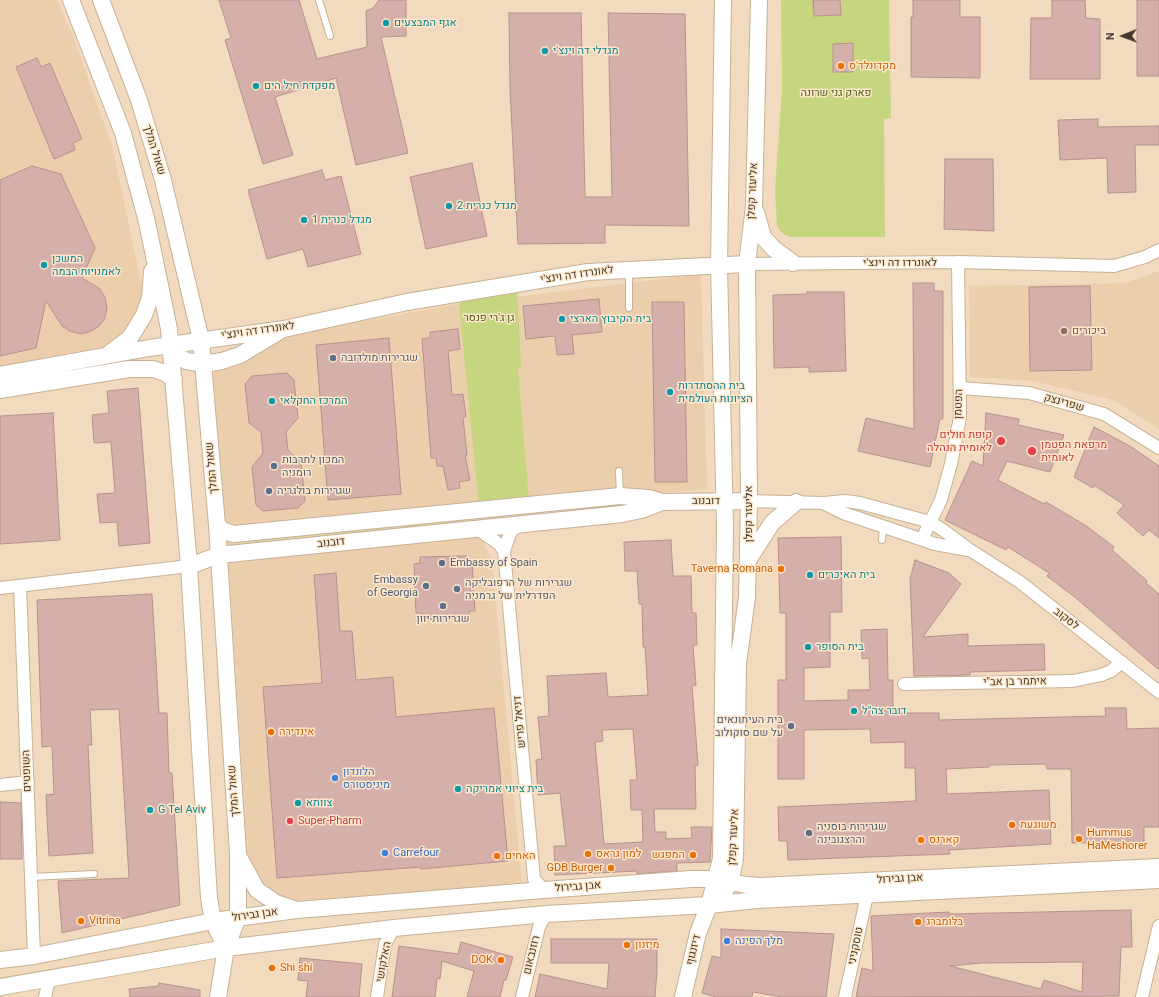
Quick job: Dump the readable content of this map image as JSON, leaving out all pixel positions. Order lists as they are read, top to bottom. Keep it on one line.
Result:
{"streets":{"street":["שאול המלך","אליעזר קפלן","לאונרדו דה וינצ'י","שפרינצק","הפטמן","דובנוב","לסקוב","איתמר בן אב\"י","דניאל פריש","השופטים","אבן גבירול","טוסקניני","דיזנגוף","רוזנבאום","האלקושי"]},"crossings":[["שאול המלך","לאונרדו דה וינצ'י"],["שאול המלך","דובנוב"],["שאול המלך","אבן גבירול"],["אליעזר קפלן","לאונרדו דה וינצ'י"],["אליעזר קפלן","דובנוב"],["אליעזר קפלן","לסקוב"],["אליעזר קפלן","אבן גבירול"],["אליעזר קפלן","דיזנגוף"],["לאונרדו דה וינצ'י","הפטמן"],["שפרינצק","הפטמן"],["הפטמן","לסקוב"],["דובנוב","לסקוב"],["דובנוב","דניאל פריש"],["דובנוב","השופטים"],["לסקוב","איתמר בן אב\"י"],["דניאל פריש","אבן גבירול"],["השופטים","אבן גבירול"],["אבן גבירול","טוסקניני"],["אבן גבירול","דיזנגוף"],["אבן גבירול","רוזנבאום"],["אבן גבירול","האלקושי"]],"parks":["פארק גני שרונה","גן ג'רי פנסר"],"places":["אגף המבצעים","מגדלי דה וינצ'י","מקדונלד'ס","מפקדת חיל הים","מגדל כנרית 2","מגדל כנרית 1","המשכן לאמנויות הבמה","בית הקיבוץ הארצי","ביכורים","שגרירות מולדובה","בית ההסתדרות הציונות העולמית","המרכז החקלאי","קופת חולים לאומית הנהלה","מרפאת הפטמן לאומית","המכון לתרבות רומניה","שגרירות בולגריה","Embassy of Spain","Taverna Romana","בית האיכרים","Embassy of Georgia","שגרירות של הרפובליקה הפדרלית של גרמניה","שגרירות יוון","בית הסופר","דובר צה\"ל","בית העיתונאים על שם סוקולוב","אינדירה","הלונדון מיניסטורס","בית ציוני אמריקה","צוותא","G Tel Aviv","Super-Pharm","משוגעת","שגרירות בוסניה והרצגובינה","Hummus HaMeshorer","קארנס","Carrefour","למון גראס","המפגש","האחים","GDB Burger","Vitrina","בלומברג","מלך הפינה","מיזנון","DOK","Shi shi"],"north":"left"}
